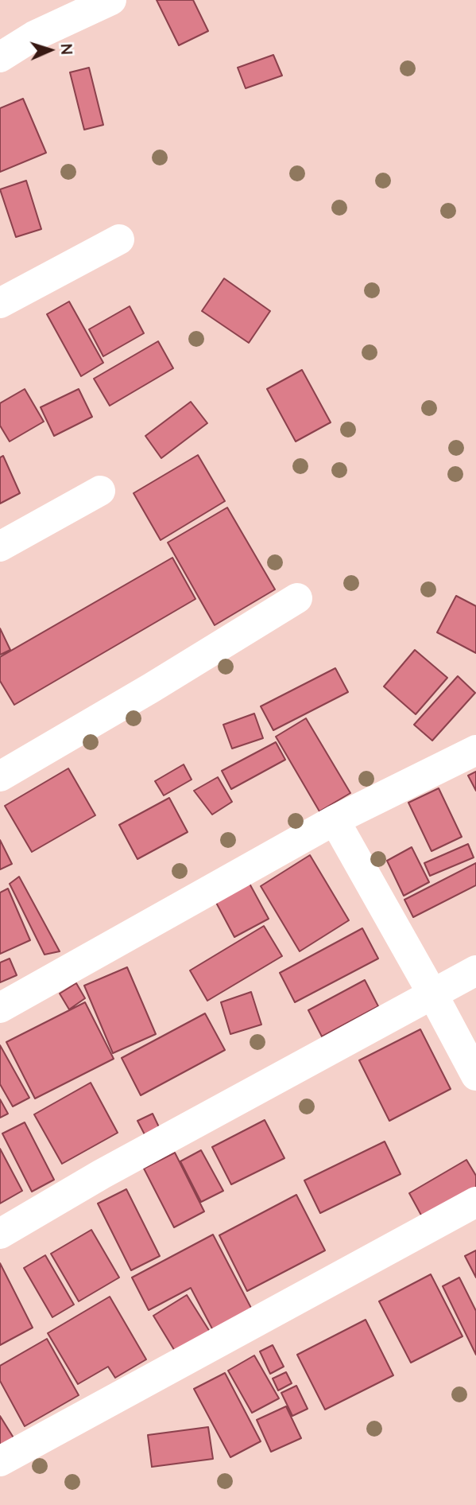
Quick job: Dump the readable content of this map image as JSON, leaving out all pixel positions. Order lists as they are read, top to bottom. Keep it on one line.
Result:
{"north":"right"}
